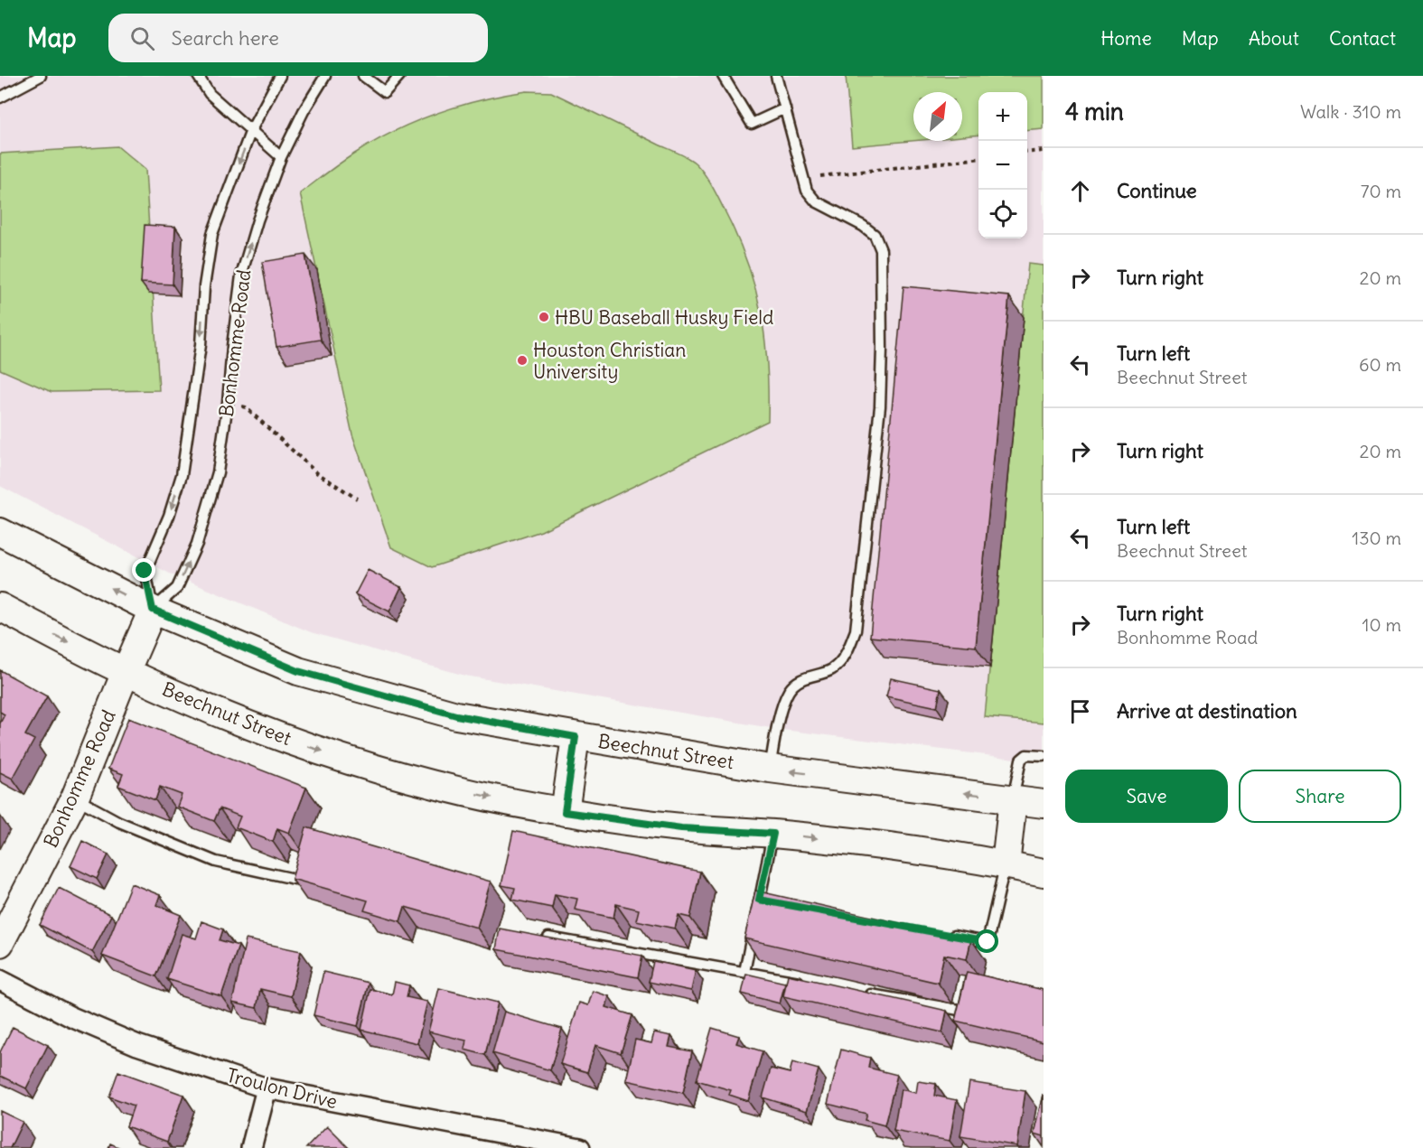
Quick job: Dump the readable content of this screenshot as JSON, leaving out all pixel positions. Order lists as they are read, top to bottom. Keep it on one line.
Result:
{"streets":{"main road":["Bonhomme Road","Beechnut Street"],"street":["Troulon Drive"]},"crossings":[["Bonhomme Road","Beechnut Street"]],"places":["HBU Baseball Husky Field","Houston Christian University"],"north":"top right","page":{"header":"Map","search":"Search here","nav":["Home","Map","About","Contact"],"heading":["4 min","Walk · 310 m"],"map_buttons":["+","−"],"list":[["Continue","70 m"],["Turn right","20 m"],["Turn left","Beechnut Street","60 m"],["Turn right","20 m"],["Turn left","Beechnut Street","130 m"],["Turn right","Bonhomme Road","10 m"],"Arrive at destination"],"buttons":["Save","Share"]}}
